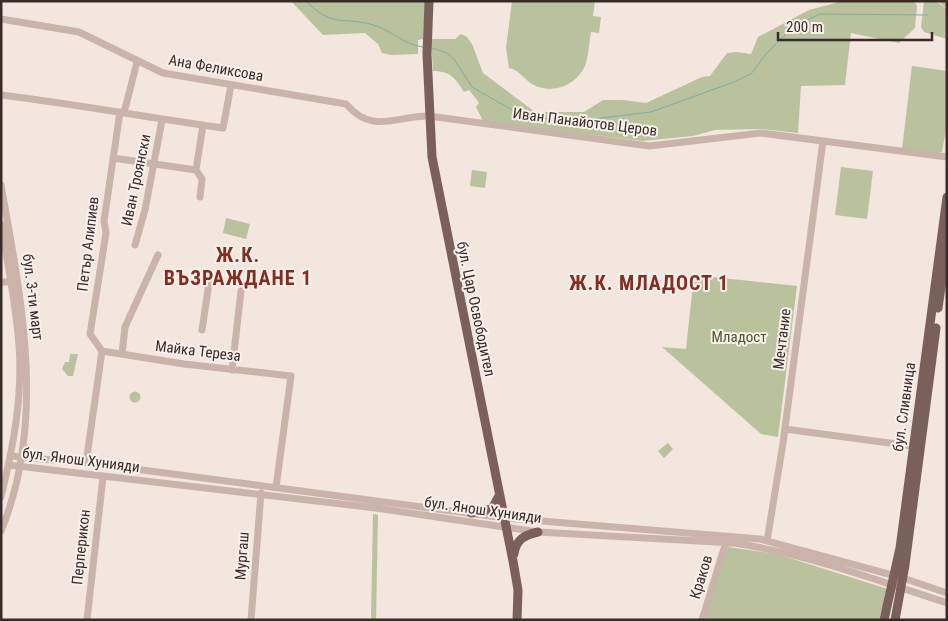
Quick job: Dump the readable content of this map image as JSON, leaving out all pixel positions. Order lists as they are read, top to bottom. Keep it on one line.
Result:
{"streets":{"main road":["бул. Цар Освободител","бул. Сливница"],"street":["Ана Феликсова","Иван Панайотов Церов","Иван Троянски","Петър Алипиев","бул. 3-ти март","Мечтание","Майка Тереза","бул. Янош Хунияди","Перперикон","Мургаш","Краков"]},"crossings":[["Ана Феликсова","Иван Панайотов Церов"],["Ана Феликсова","Петър Алипиев"],["Ана Феликсова","бул. Цар Освободител"],["Иван Панайотов Церов","бул. Цар Освободител"],["Иван Панайотов Церов","Мечтание"],["Петър Алипиев","Майка Тереза"],["бул. 3-ти март","бул. Янош Хунияди"],["бул. Цар Освободител","бул. Янош Хунияди"],["Мечтание","бул. Янош Хунияди"],["Майка Тереза","бул. Янош Хунияди"],["бул. Сливница","бул. Янош Хунияди"],["бул. Янош Хунияди","Перперикон"],["бул. Янош Хунияди","Мургаш"],["бул. Янош Хунияди","Краков"]],"districts":["Ж.К. ВЪЗРАЖДАНЕ 1","Ж.К. МЛАДОСТ 1"],"parks":["Младост"],"scale_bar":"200 m"}
